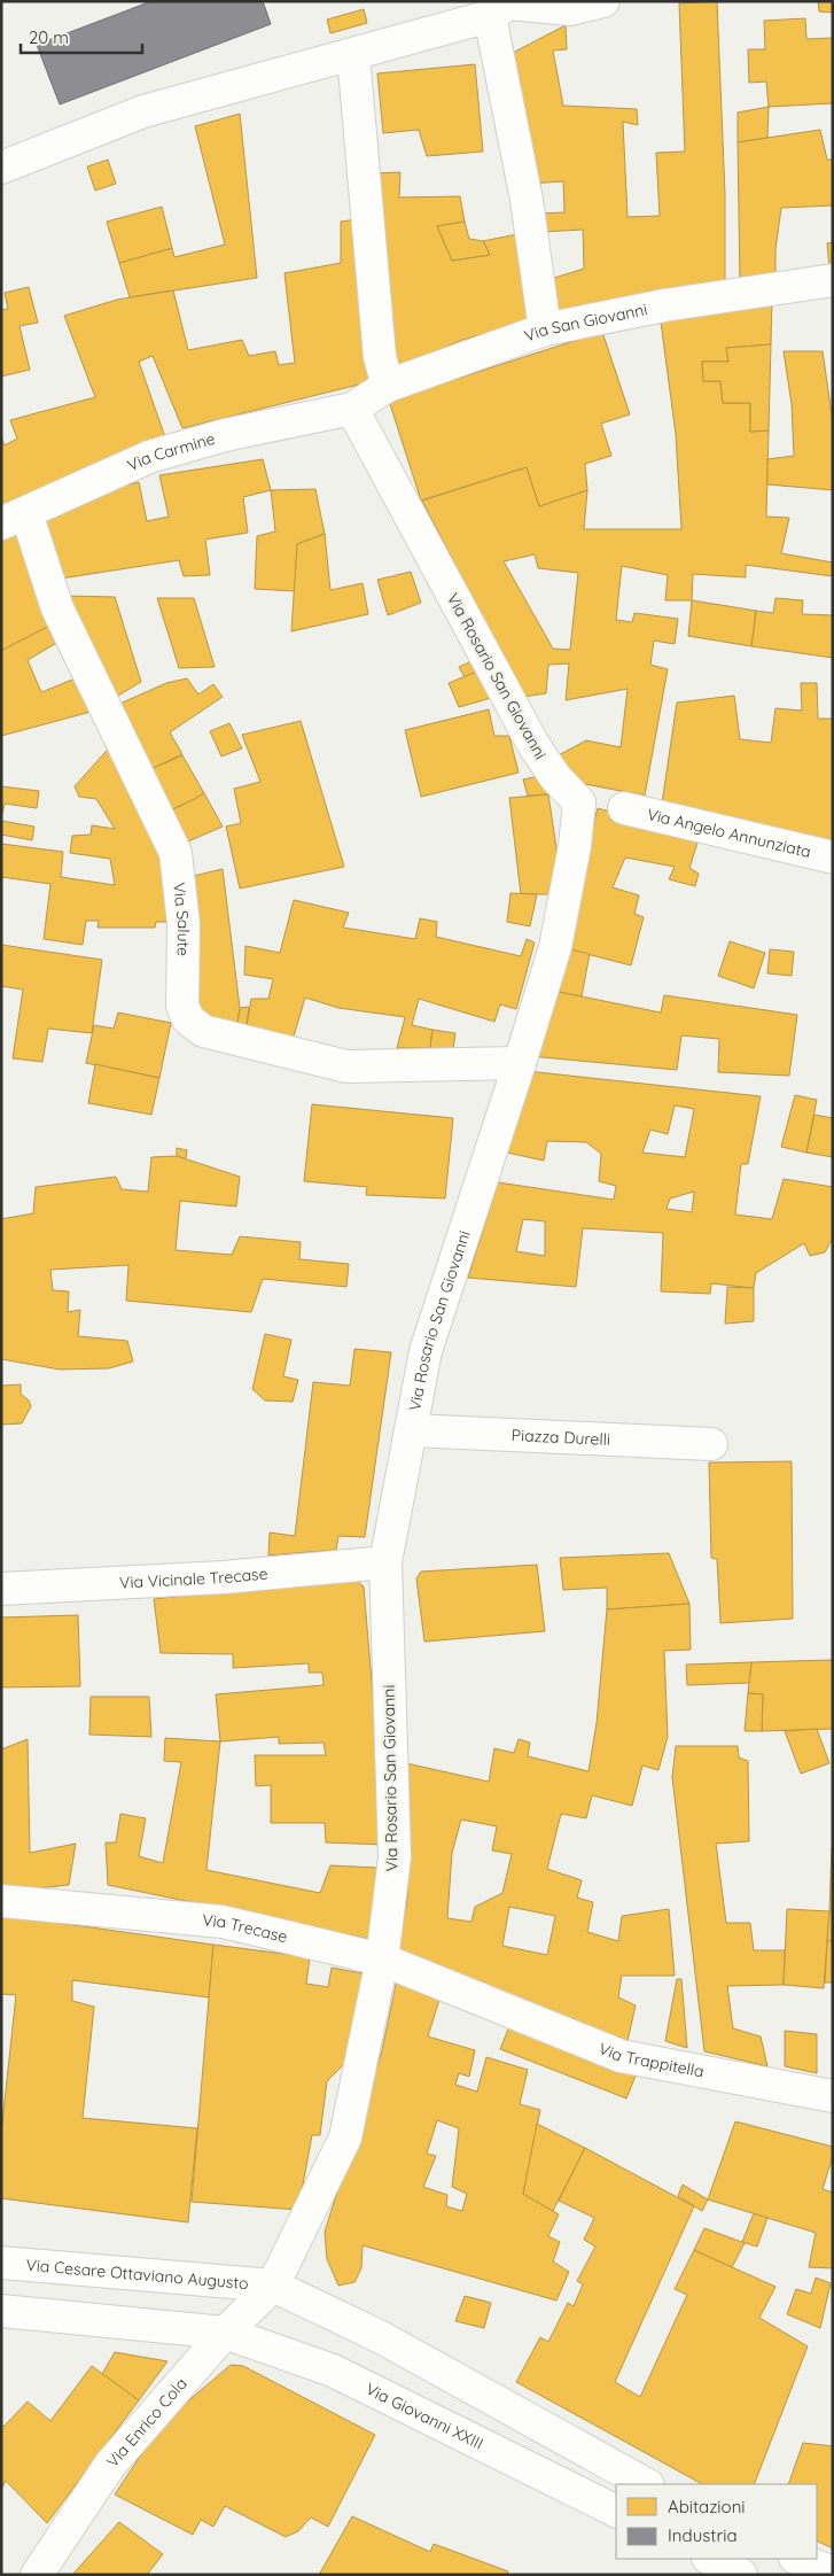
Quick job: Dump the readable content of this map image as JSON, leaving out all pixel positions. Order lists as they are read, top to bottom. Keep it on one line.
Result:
{"streets":{"street":["Via San Giovanni","Via Carmine","Via Rosario San Giovanni","Via Angelo Annunziata","Via Salute","Piazza Durelli","Via Vicinale Trecase","Via Trecase","Via Trappitella","Via Cesare Ottaviano Augusto","Via Giovanni XXIII","Via Enrico Cola"]},"crossings":[["Via San Giovanni","Via Carmine"],["Via San Giovanni","Via Rosario San Giovanni"],["Via Carmine","Via Rosario San Giovanni"],["Via Carmine","Via Salute"],["Via Rosario San Giovanni","Via Salute"],["Via Rosario San Giovanni","Piazza Durelli"],["Via Rosario San Giovanni","Via Vicinale Trecase"],["Via Rosario San Giovanni","Via Trecase"],["Via Rosario San Giovanni","Via Cesare Ottaviano Augusto"],["Via Rosario San Giovanni","Via Enrico Cola"],["Via Trecase","Via Trappitella"],["Via Cesare Ottaviano Augusto","Via Enrico Cola"],["Via Giovanni XXIII","Via Enrico Cola"]],"legend":["Abitazioni","Industria"],"scale_bar":"20 m"}
